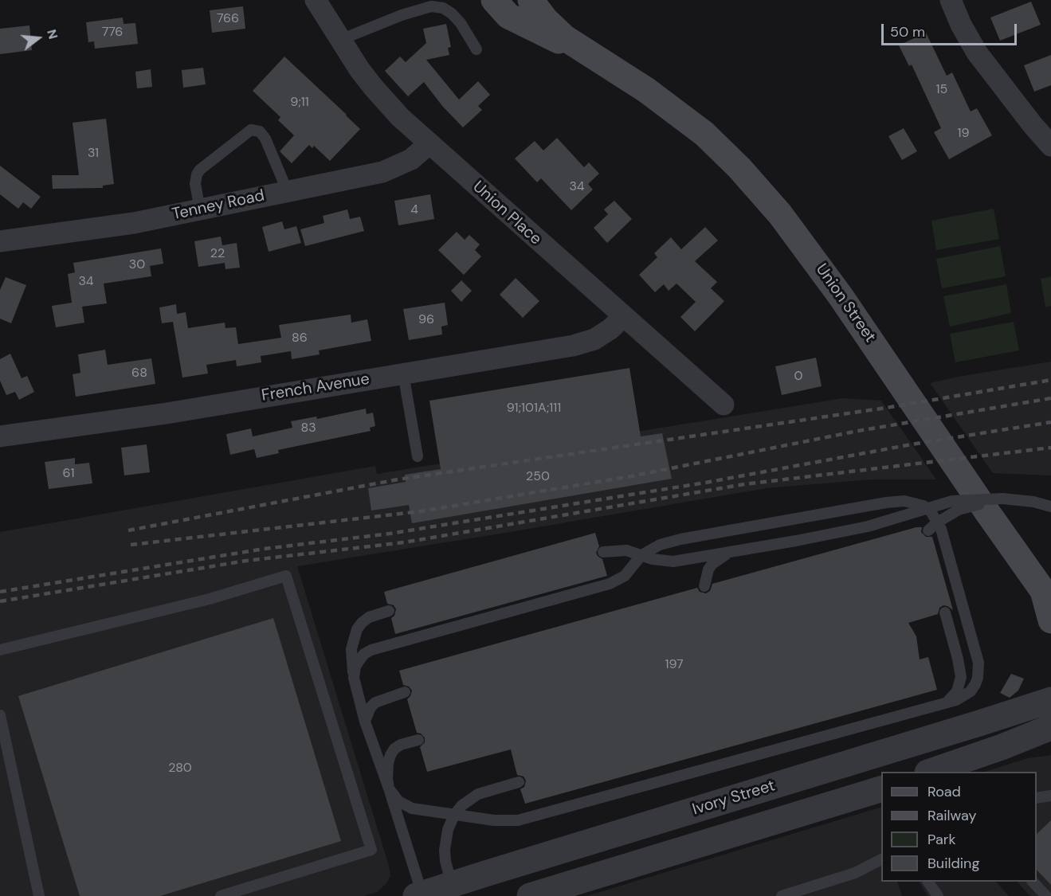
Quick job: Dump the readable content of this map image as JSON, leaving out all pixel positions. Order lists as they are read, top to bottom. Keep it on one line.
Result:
{"streets":{"main road":["Union Street"],"street":["Tenney Road","Union Place","French Avenue","Ivory Street"]},"crossings":[["Tenney Road","Union Place"],["Union Place","French Avenue"]],"house_numbers":["766","776","15","9;11","19","31","34","4","22","30","34","96","86","68","0","91;101A;111","83","61","250","197","280"],"legend":["Road","Railway","Park","Building"],"scale_bar":"50 m","north":"right"}
